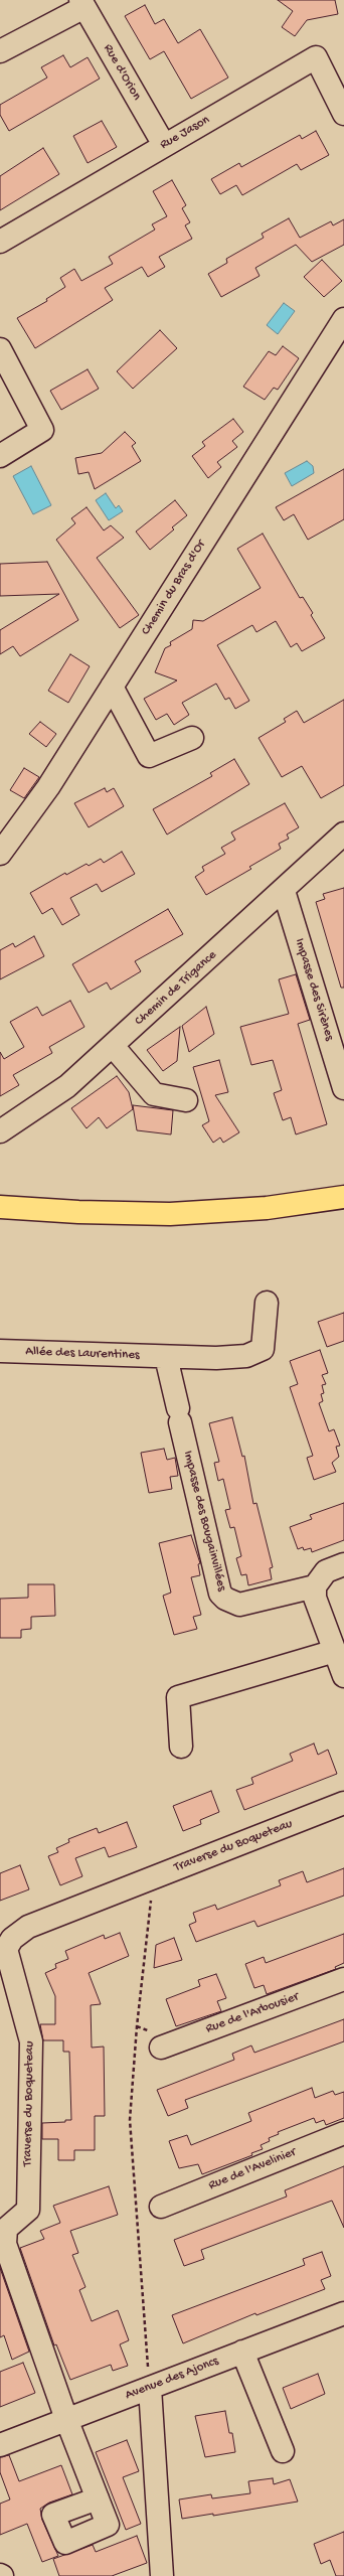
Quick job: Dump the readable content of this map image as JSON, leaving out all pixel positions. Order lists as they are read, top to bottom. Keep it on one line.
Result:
{"streets":{"street":["Rue d'Orion","Rue Jason","Chemin du Bras d'Or","Chemin de Trigance","Impasse des Sirènes","Allée des Laurentines","Impasse des Bougainvillées","Traverse du Boqueteau","Rue de l'Arbousier","Rue de l'Avelinier","Avenue des Ajoncs"]},"crossings":[["Rue d'Orion","Rue Jason"],["Chemin de Trigance","Impasse des Sirènes"],["Allée des Laurentines","Impasse des Bougainvillées"],["Traverse du Boqueteau","Avenue des Ajoncs"]]}
